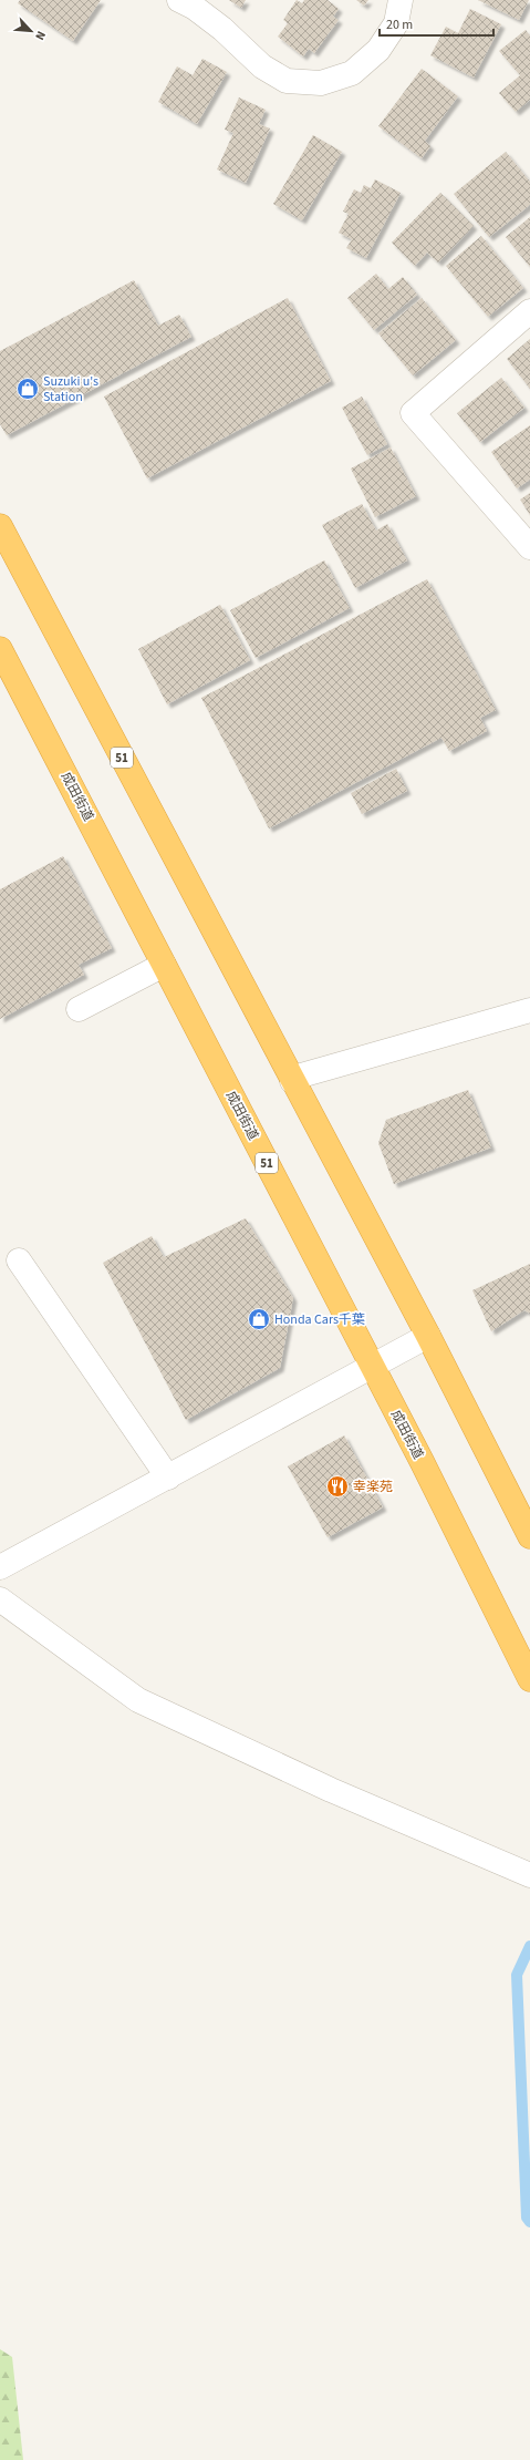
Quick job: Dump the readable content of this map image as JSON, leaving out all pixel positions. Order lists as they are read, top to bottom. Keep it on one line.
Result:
{"streets":{"highway":["51","成田街道"]},"places":{"shop":["Suzuki u's Station","Honda Cars千葉"],"restaurant":["幸楽苑"]},"scale_bar":"20 m","north":"bottom right"}
